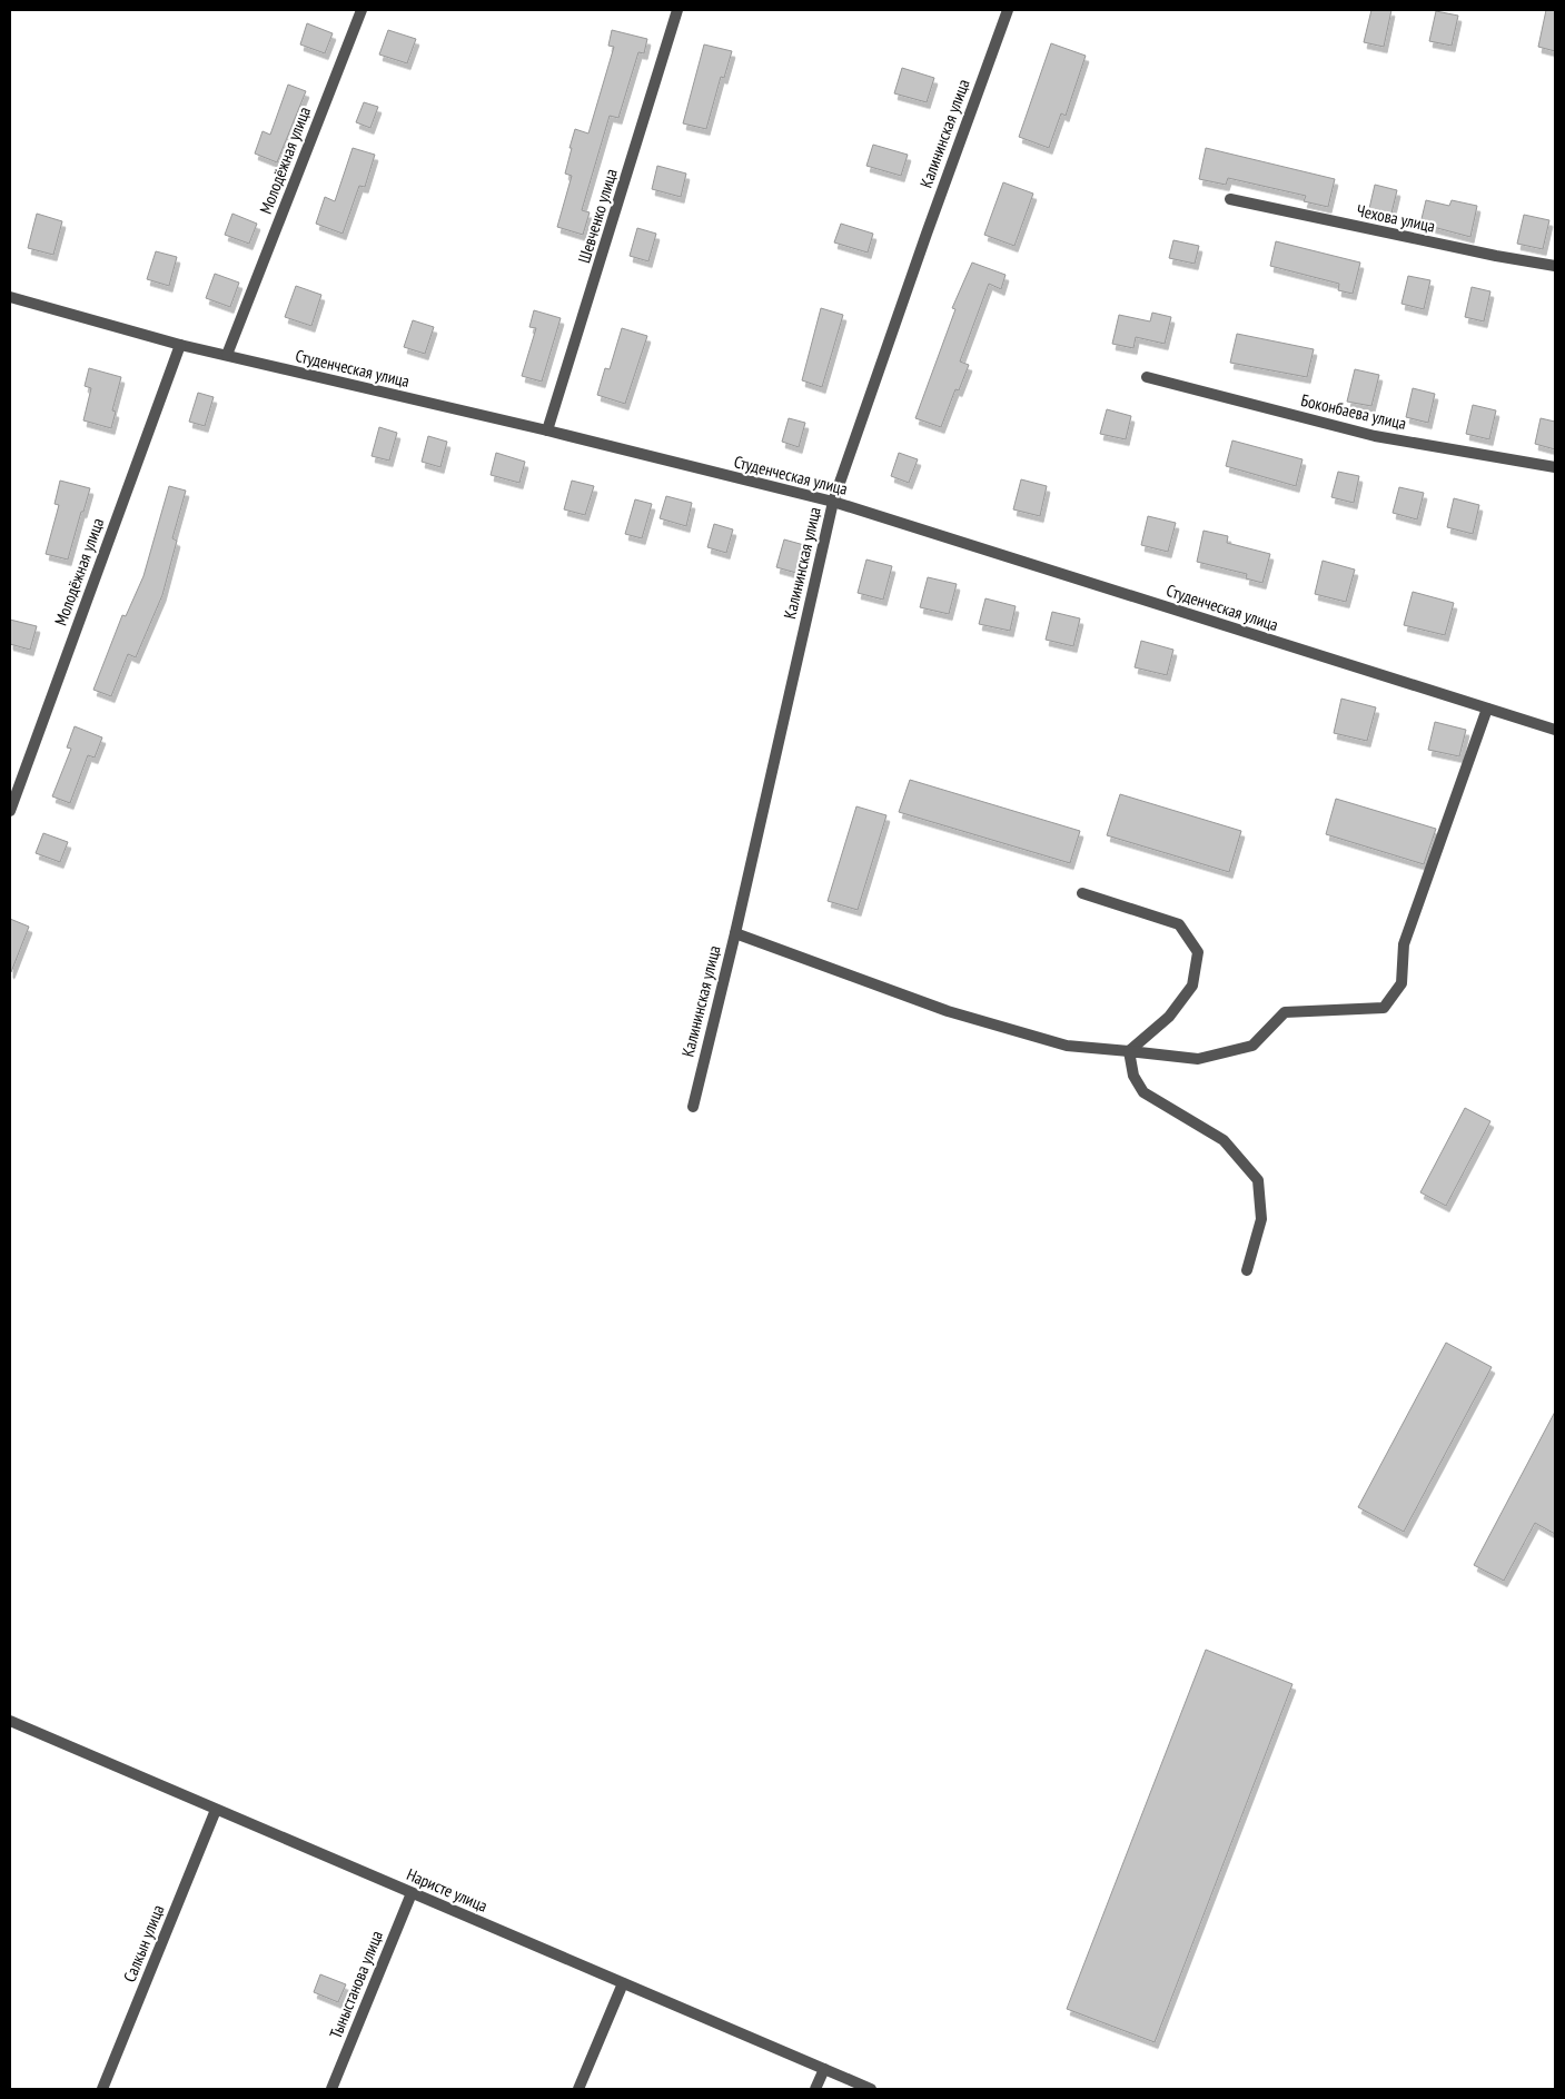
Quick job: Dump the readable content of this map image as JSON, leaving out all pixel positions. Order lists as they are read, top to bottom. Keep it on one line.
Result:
{"streets":{"street":["Калининская улица","Молодёжная улица","Шевченко улица","Чехова улица","Студенческая улица","Боконбаева улица","Наристе улица","Салкын улица","Тыныстанова улица"]},"crossings":[["Калининская улица","Студенческая улица"],["Молодёжная улица","Студенческая улица"],["Шевченко улица","Студенческая улица"],["Наристе улица","Салкын улица"],["Наристе улица","Тыныстанова улица"]]}
